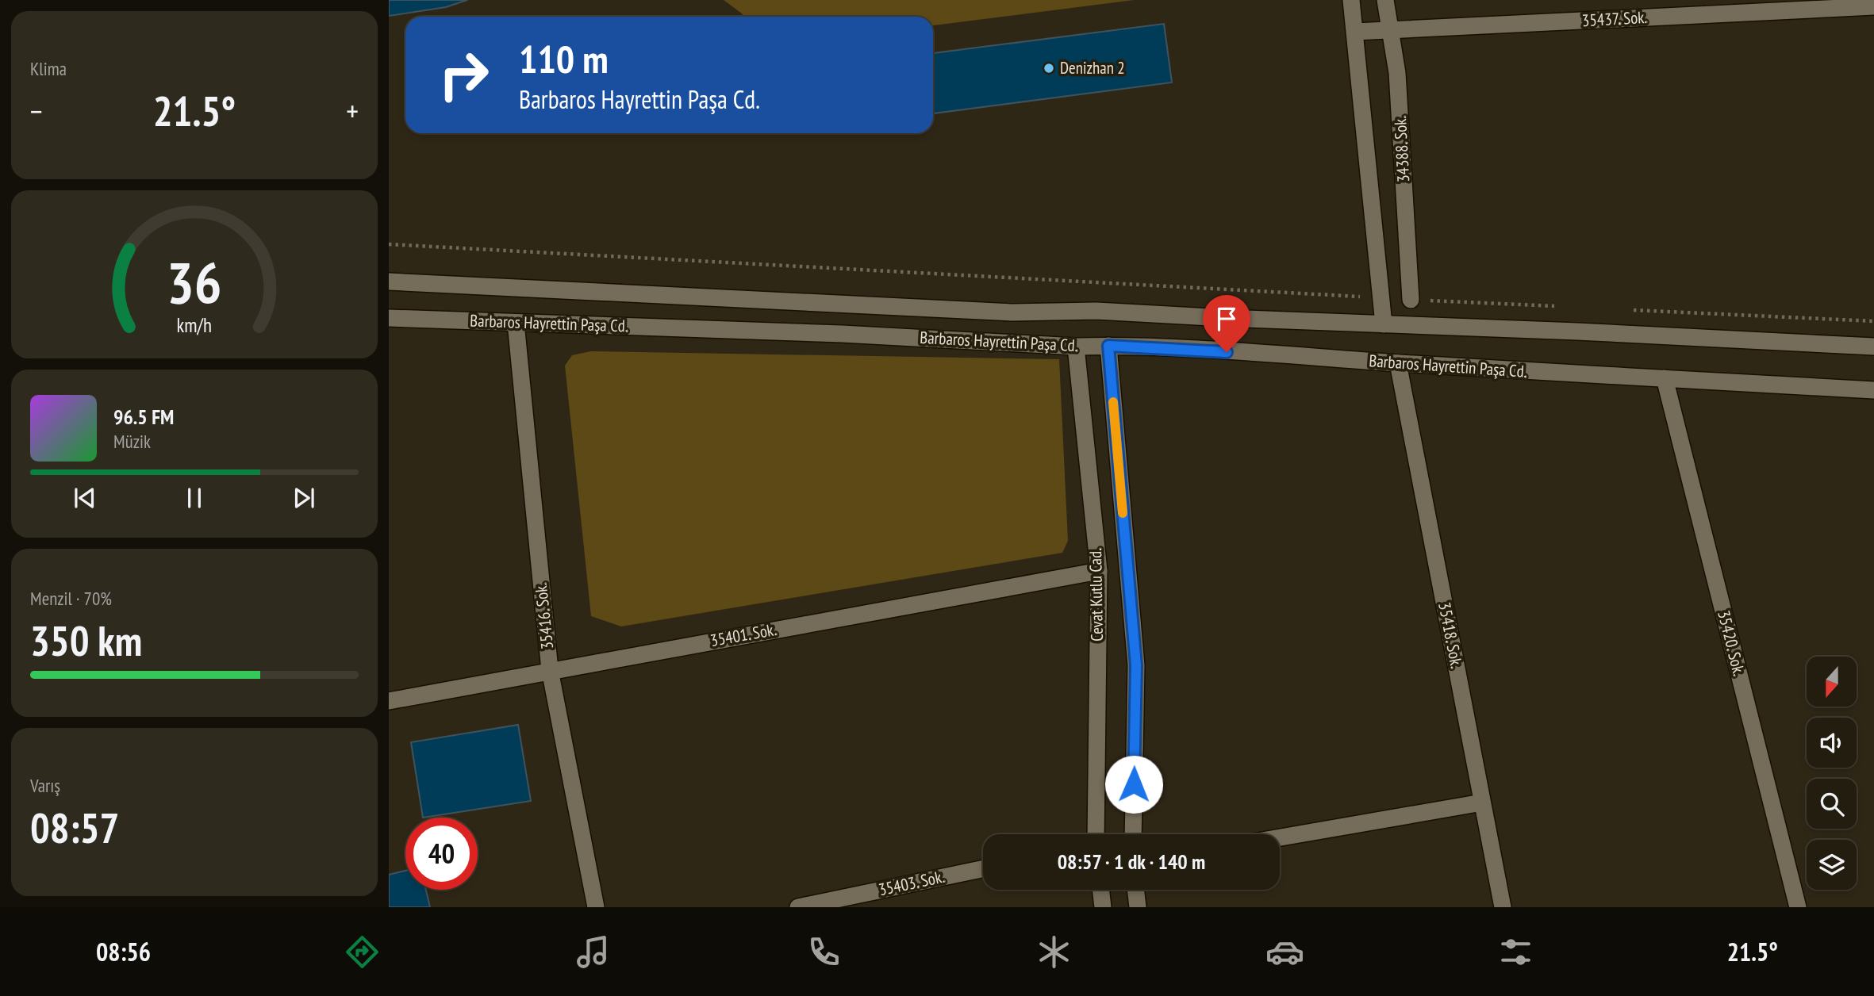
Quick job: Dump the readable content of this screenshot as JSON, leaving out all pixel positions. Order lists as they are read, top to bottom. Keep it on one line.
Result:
{"streets":{"street":["35437. Sok.","34388. Sok.","Barbaros Hayrettin Paşa Cd.","Cevat Kutlu Cad.","35416. Sok.","35401. Sok.","35418. Sok.","35420. Sok.","35403. Sok."]},"crossings":[["35437. Sok.","34388. Sok."],["Barbaros Hayrettin Paşa Cd.","Cevat Kutlu Cad."],["Barbaros Hayrettin Paşa Cd.","35416. Sok."],["Barbaros Hayrettin Paşa Cd.","35418. Sok."],["Barbaros Hayrettin Paşa Cd.","35420. Sok."],["Cevat Kutlu Cad.","35401. Sok."],["35416. Sok.","35401. Sok."]],"places":["Denizhan 2"],"north":"bottom","page":{"tile":["Klima",["Menzil · 70%","350 km"],["Varış","08:57"]],"turn":["110 m","Barbaros Hayrettin Paşa Cd."],"heat":["−","21.5°","+"],"song":["96.5 FM","Müzik"],"limit":"40","trip":"08:57 · 1 dk · 140 m","tabs":["08:56","21.5°"],"gauge":["36","km/h"]}}
